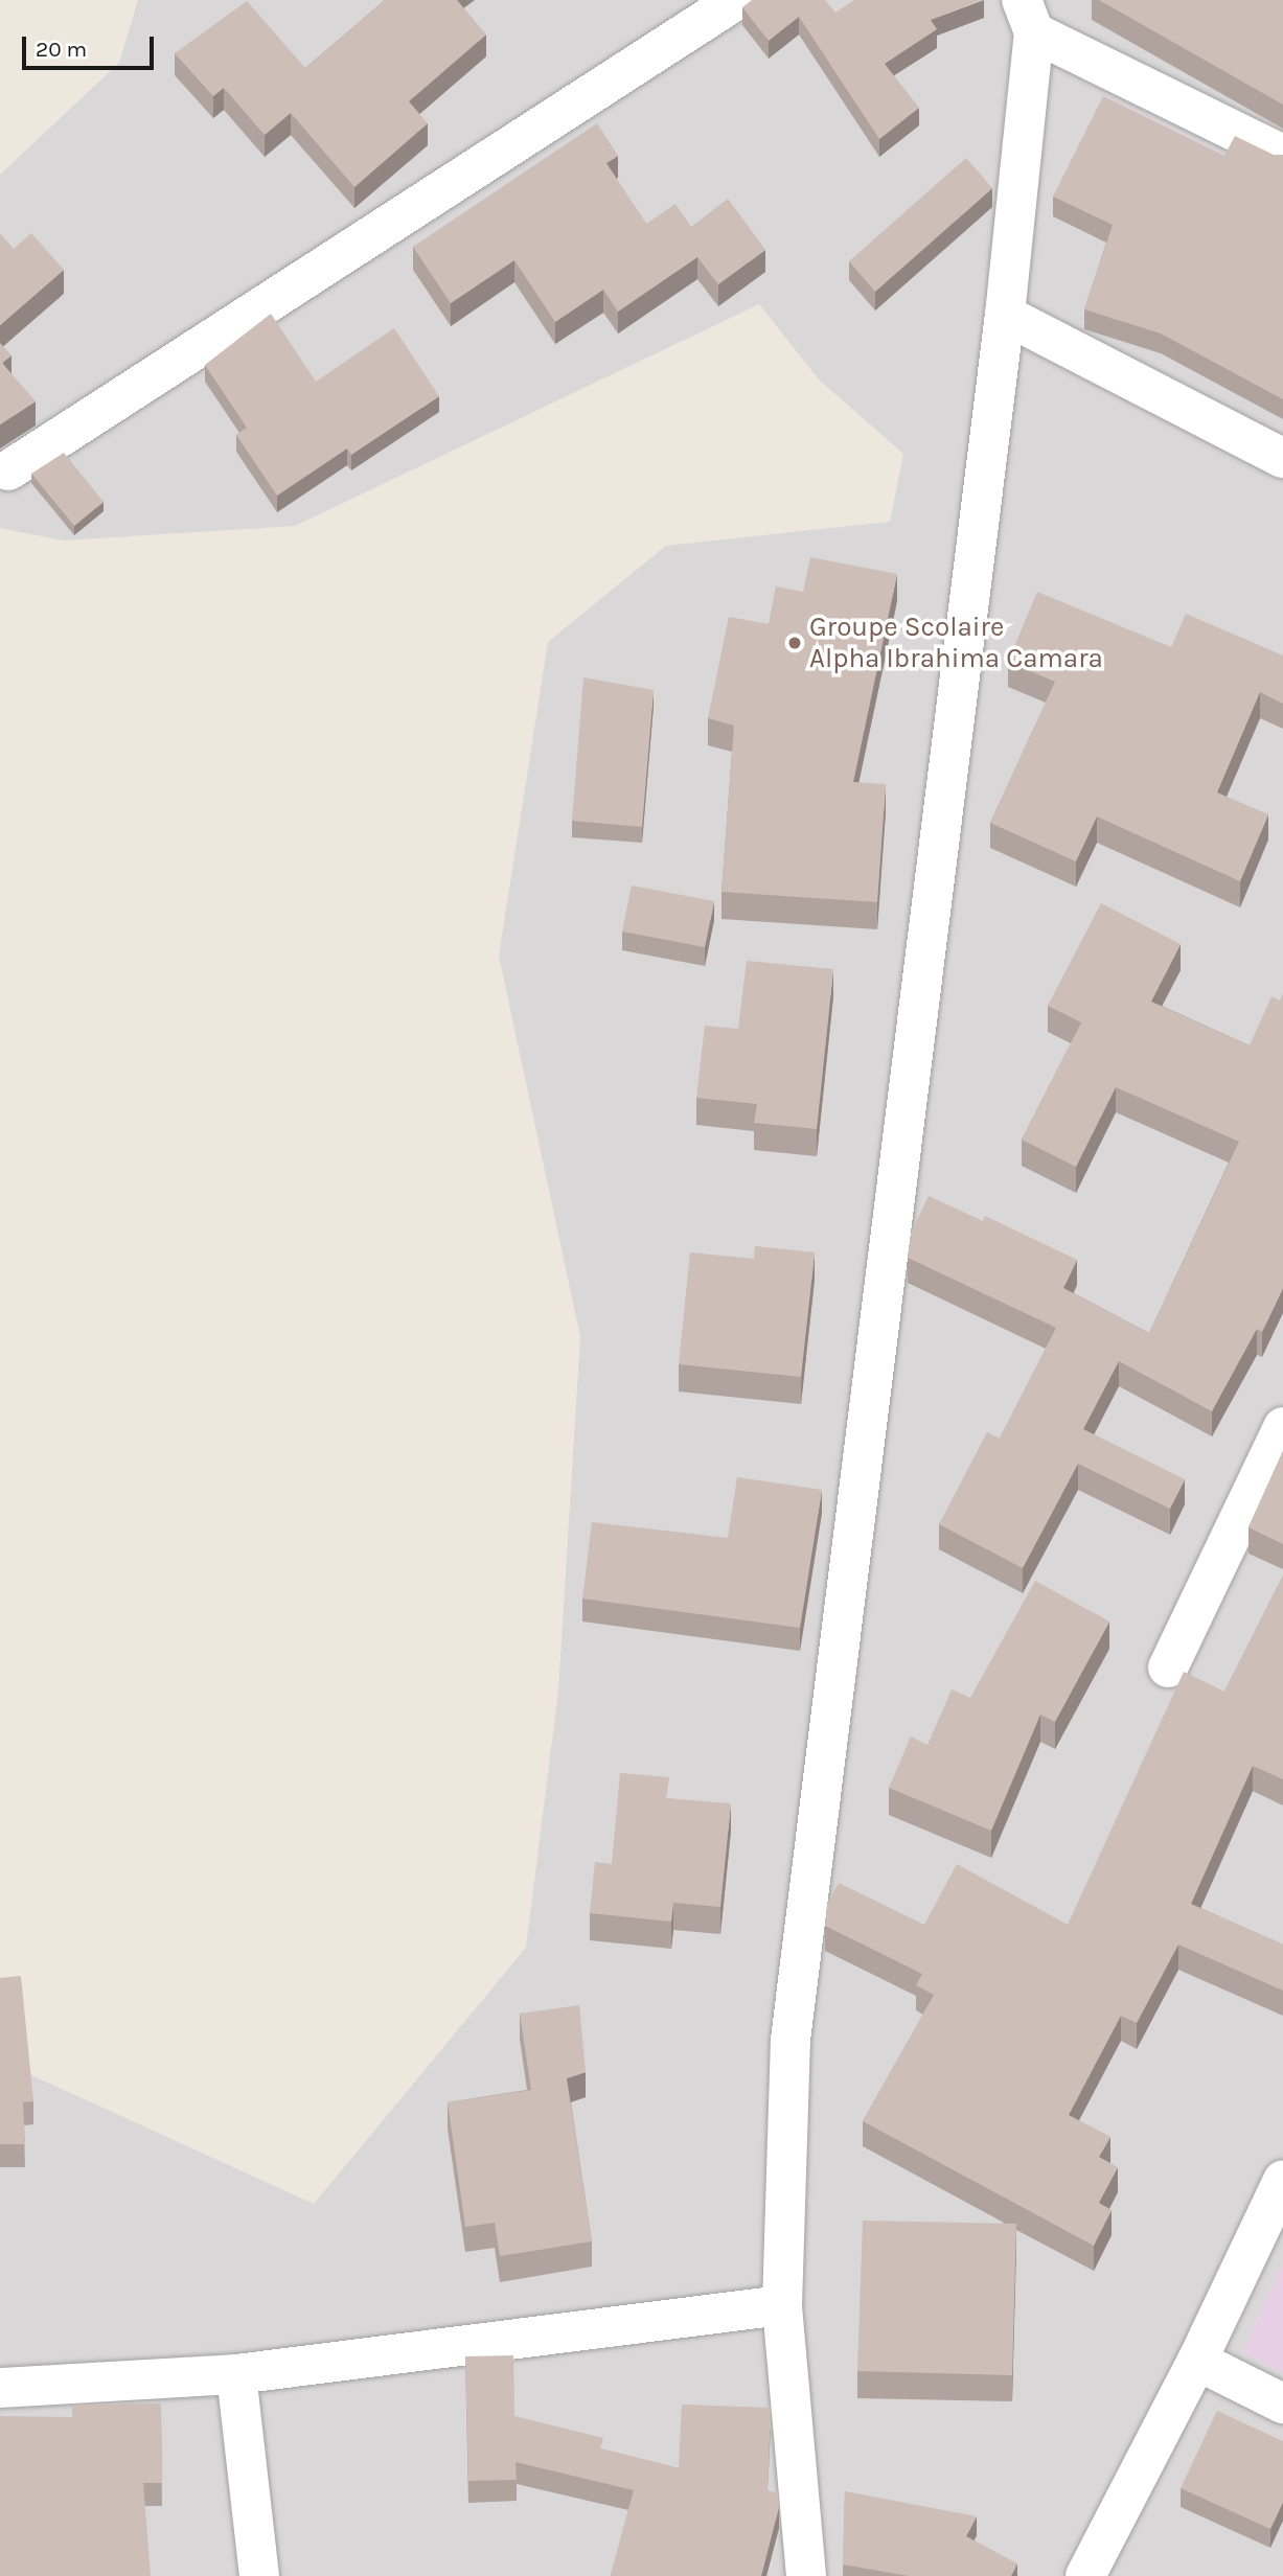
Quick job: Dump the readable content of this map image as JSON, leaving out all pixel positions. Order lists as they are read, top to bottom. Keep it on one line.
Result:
{"places":["Groupe Scolaire Alpha Ibrahima Camara"],"scale_bar":"20 m"}
